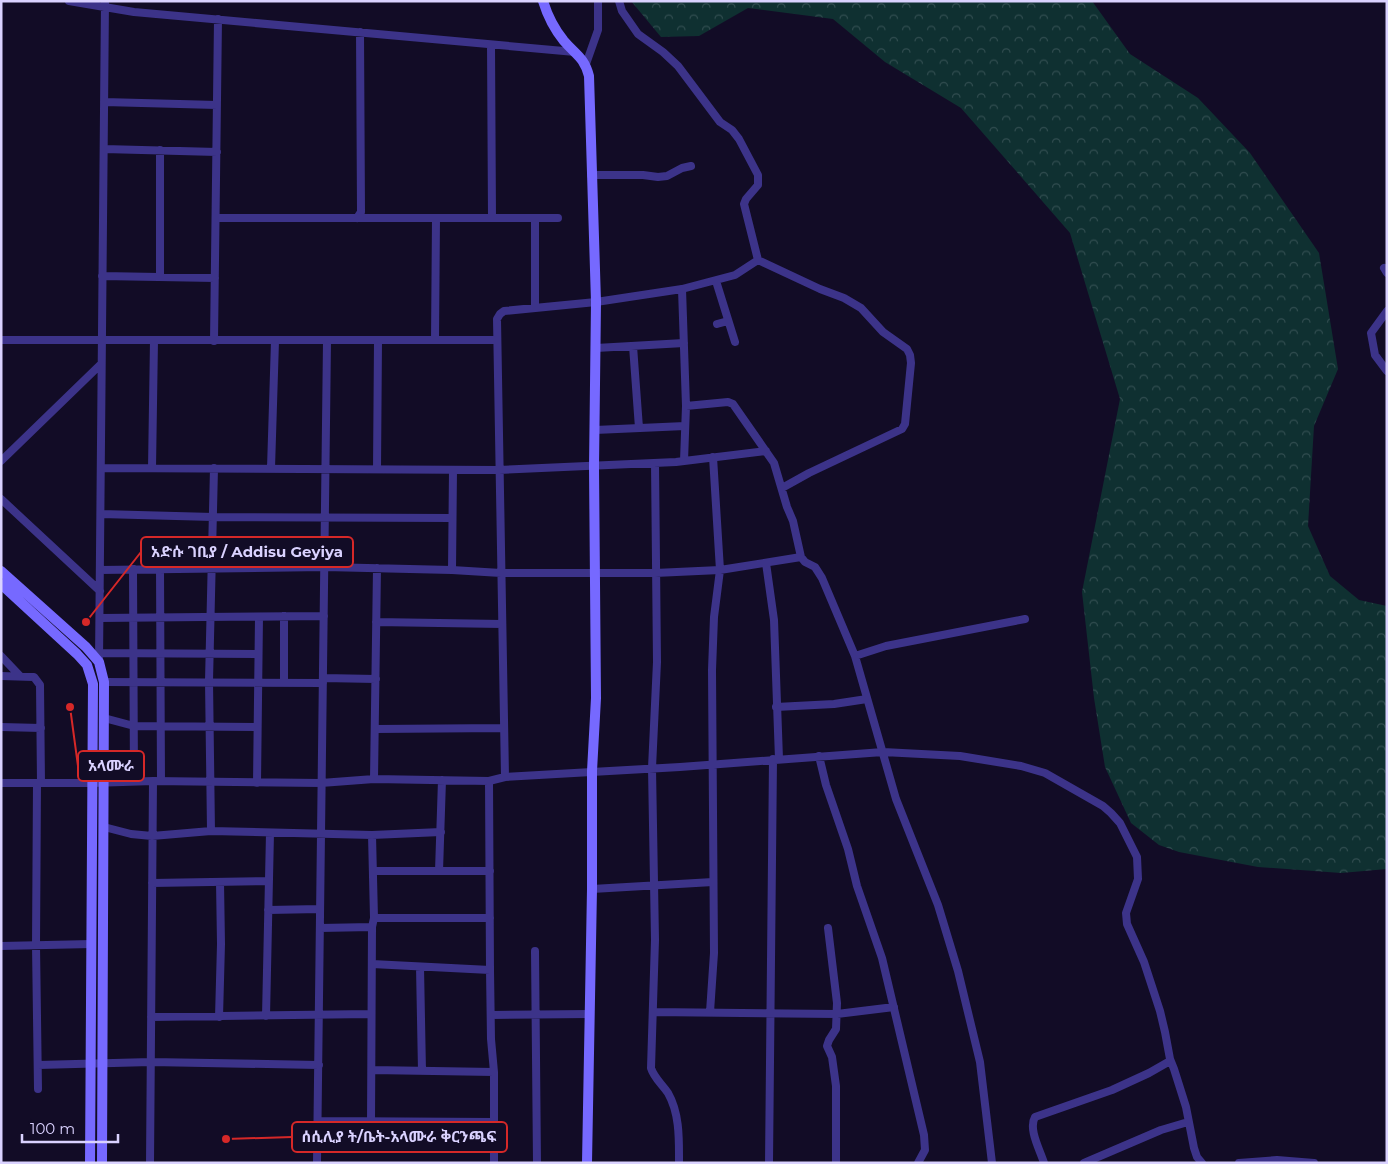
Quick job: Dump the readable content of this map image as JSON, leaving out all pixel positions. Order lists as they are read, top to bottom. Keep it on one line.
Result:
{"places":["አድሱ ገቢያ / Addisu Geyiya","አላሙራ","ሰሲሊያ ት/ቤት-አላሙራ ቅርንጫፍ"],"scale_bar":"100 m"}
